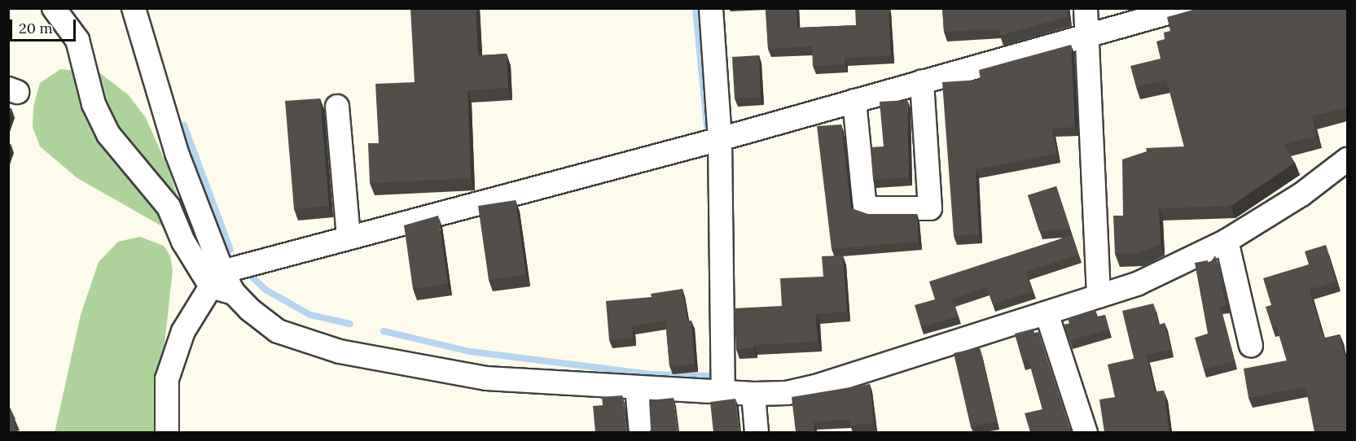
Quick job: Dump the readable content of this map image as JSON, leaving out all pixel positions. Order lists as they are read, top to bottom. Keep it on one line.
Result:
{"scale_bar":"20 m"}
